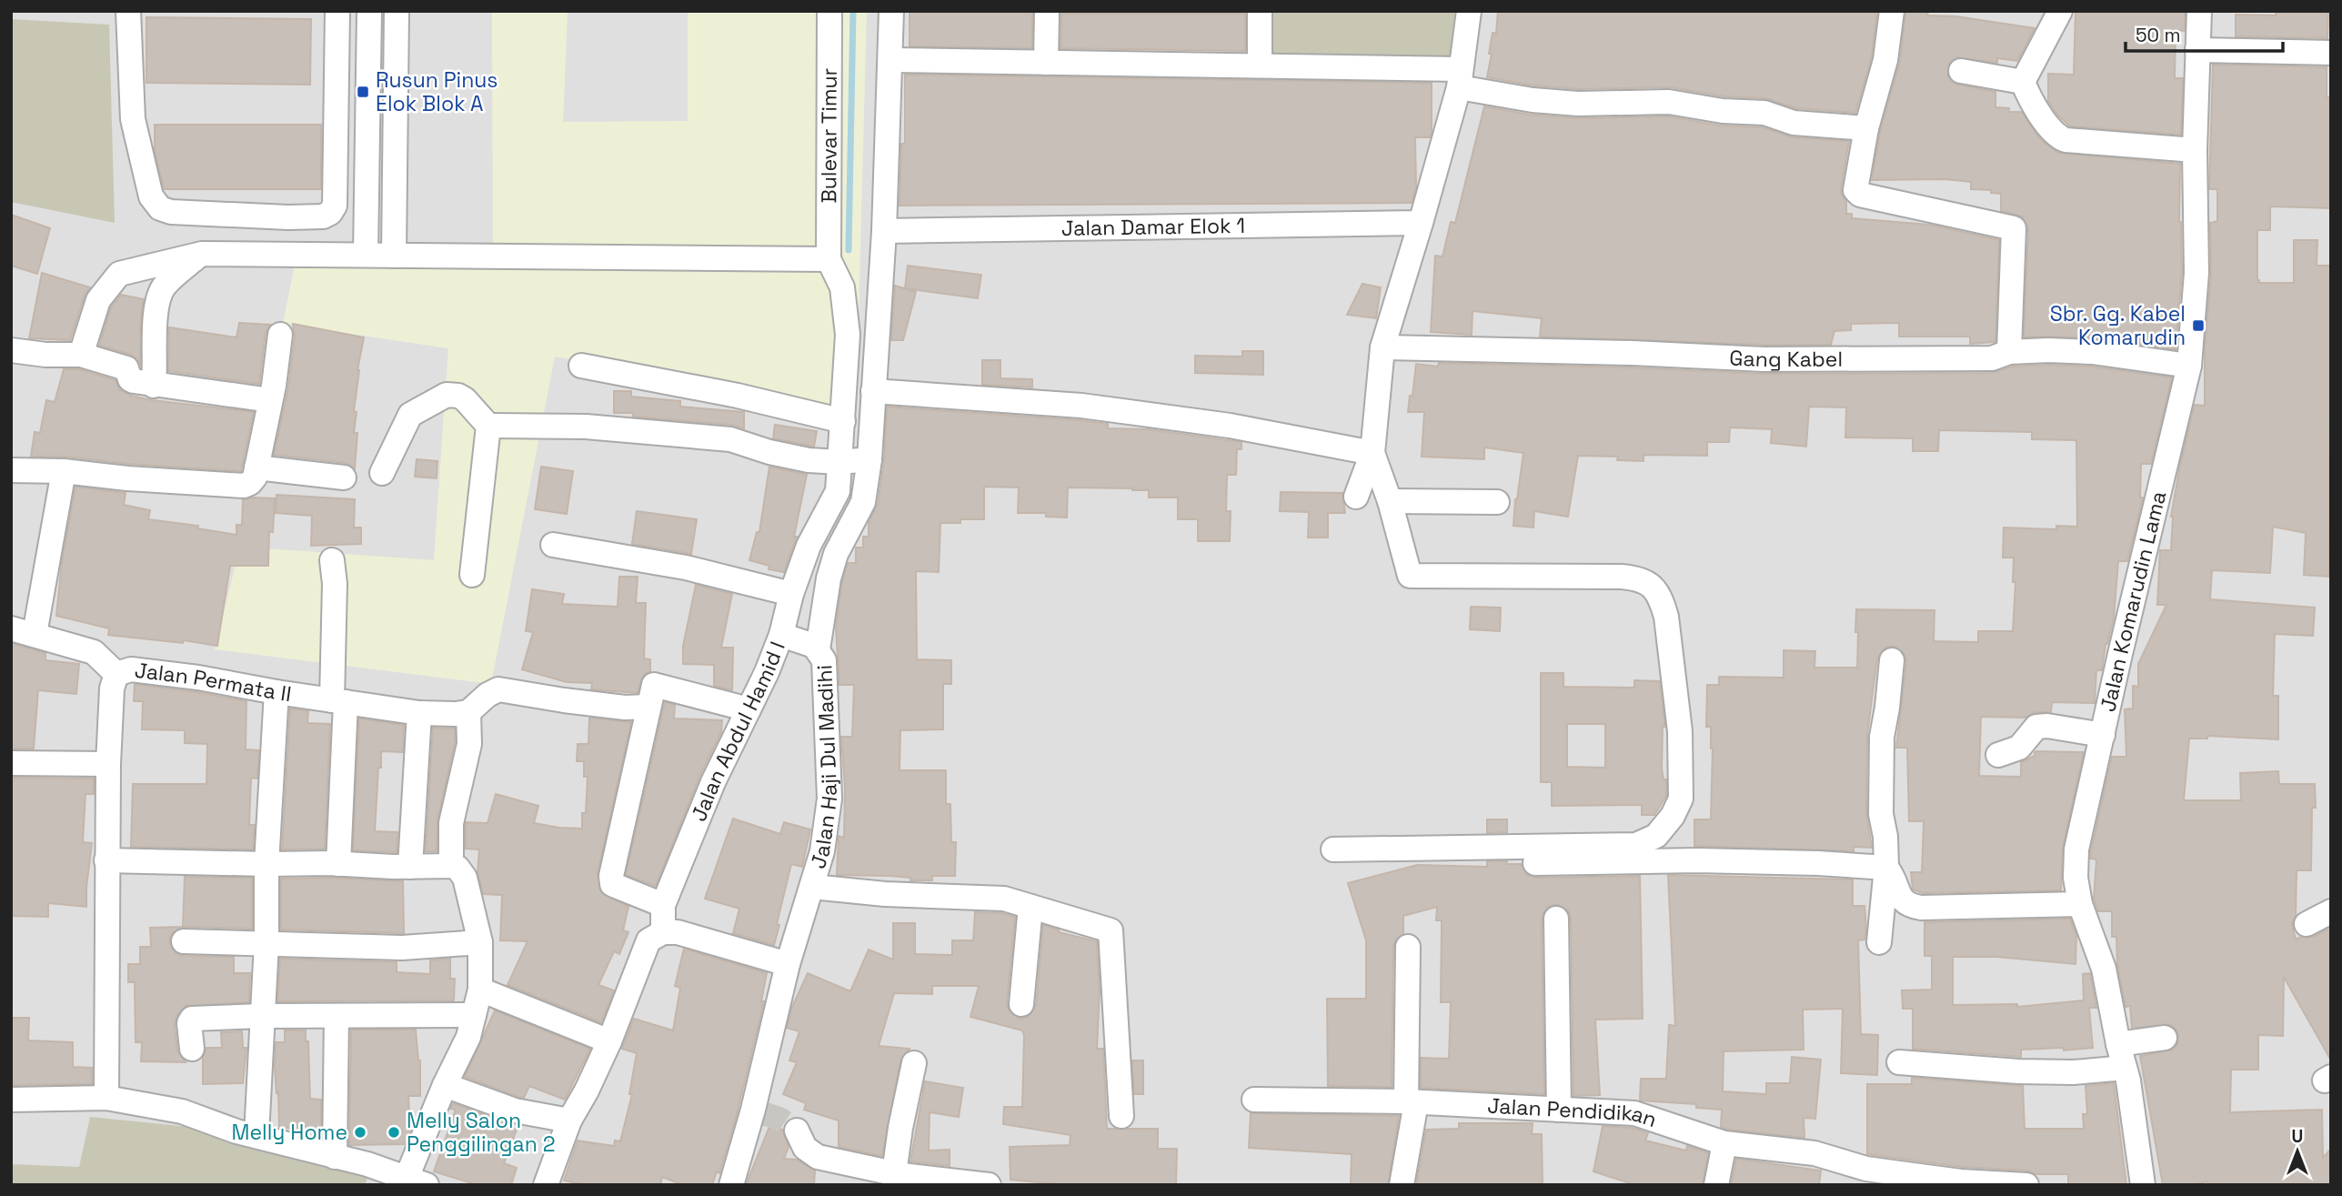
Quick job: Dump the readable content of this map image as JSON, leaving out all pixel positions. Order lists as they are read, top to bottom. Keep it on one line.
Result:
{"streets":{"street":["Bulevar Timur","Jalan Damar Elok 1","Gang Kabel","Jalan Komarudin Lama","Jalan Permata II","Jalan Abdul Hamid I","Jalan Haji Dul Madihi","Jalan Pendidikan"]},"crossings":[["Bulevar Timur","Jalan Abdul Hamid I"],["Gang Kabel","Jalan Komarudin Lama"],["Jalan Abdul Hamid I","Jalan Haji Dul Madihi"]],"places":{"transit":["Rusun Pinus Elok Blok A","Sbr. Gg. Kabel Komarudin"],"other":["Melly Home","Melly Salon Penggilingan 2"]},"scale_bar":"50 m","north":"top"}
